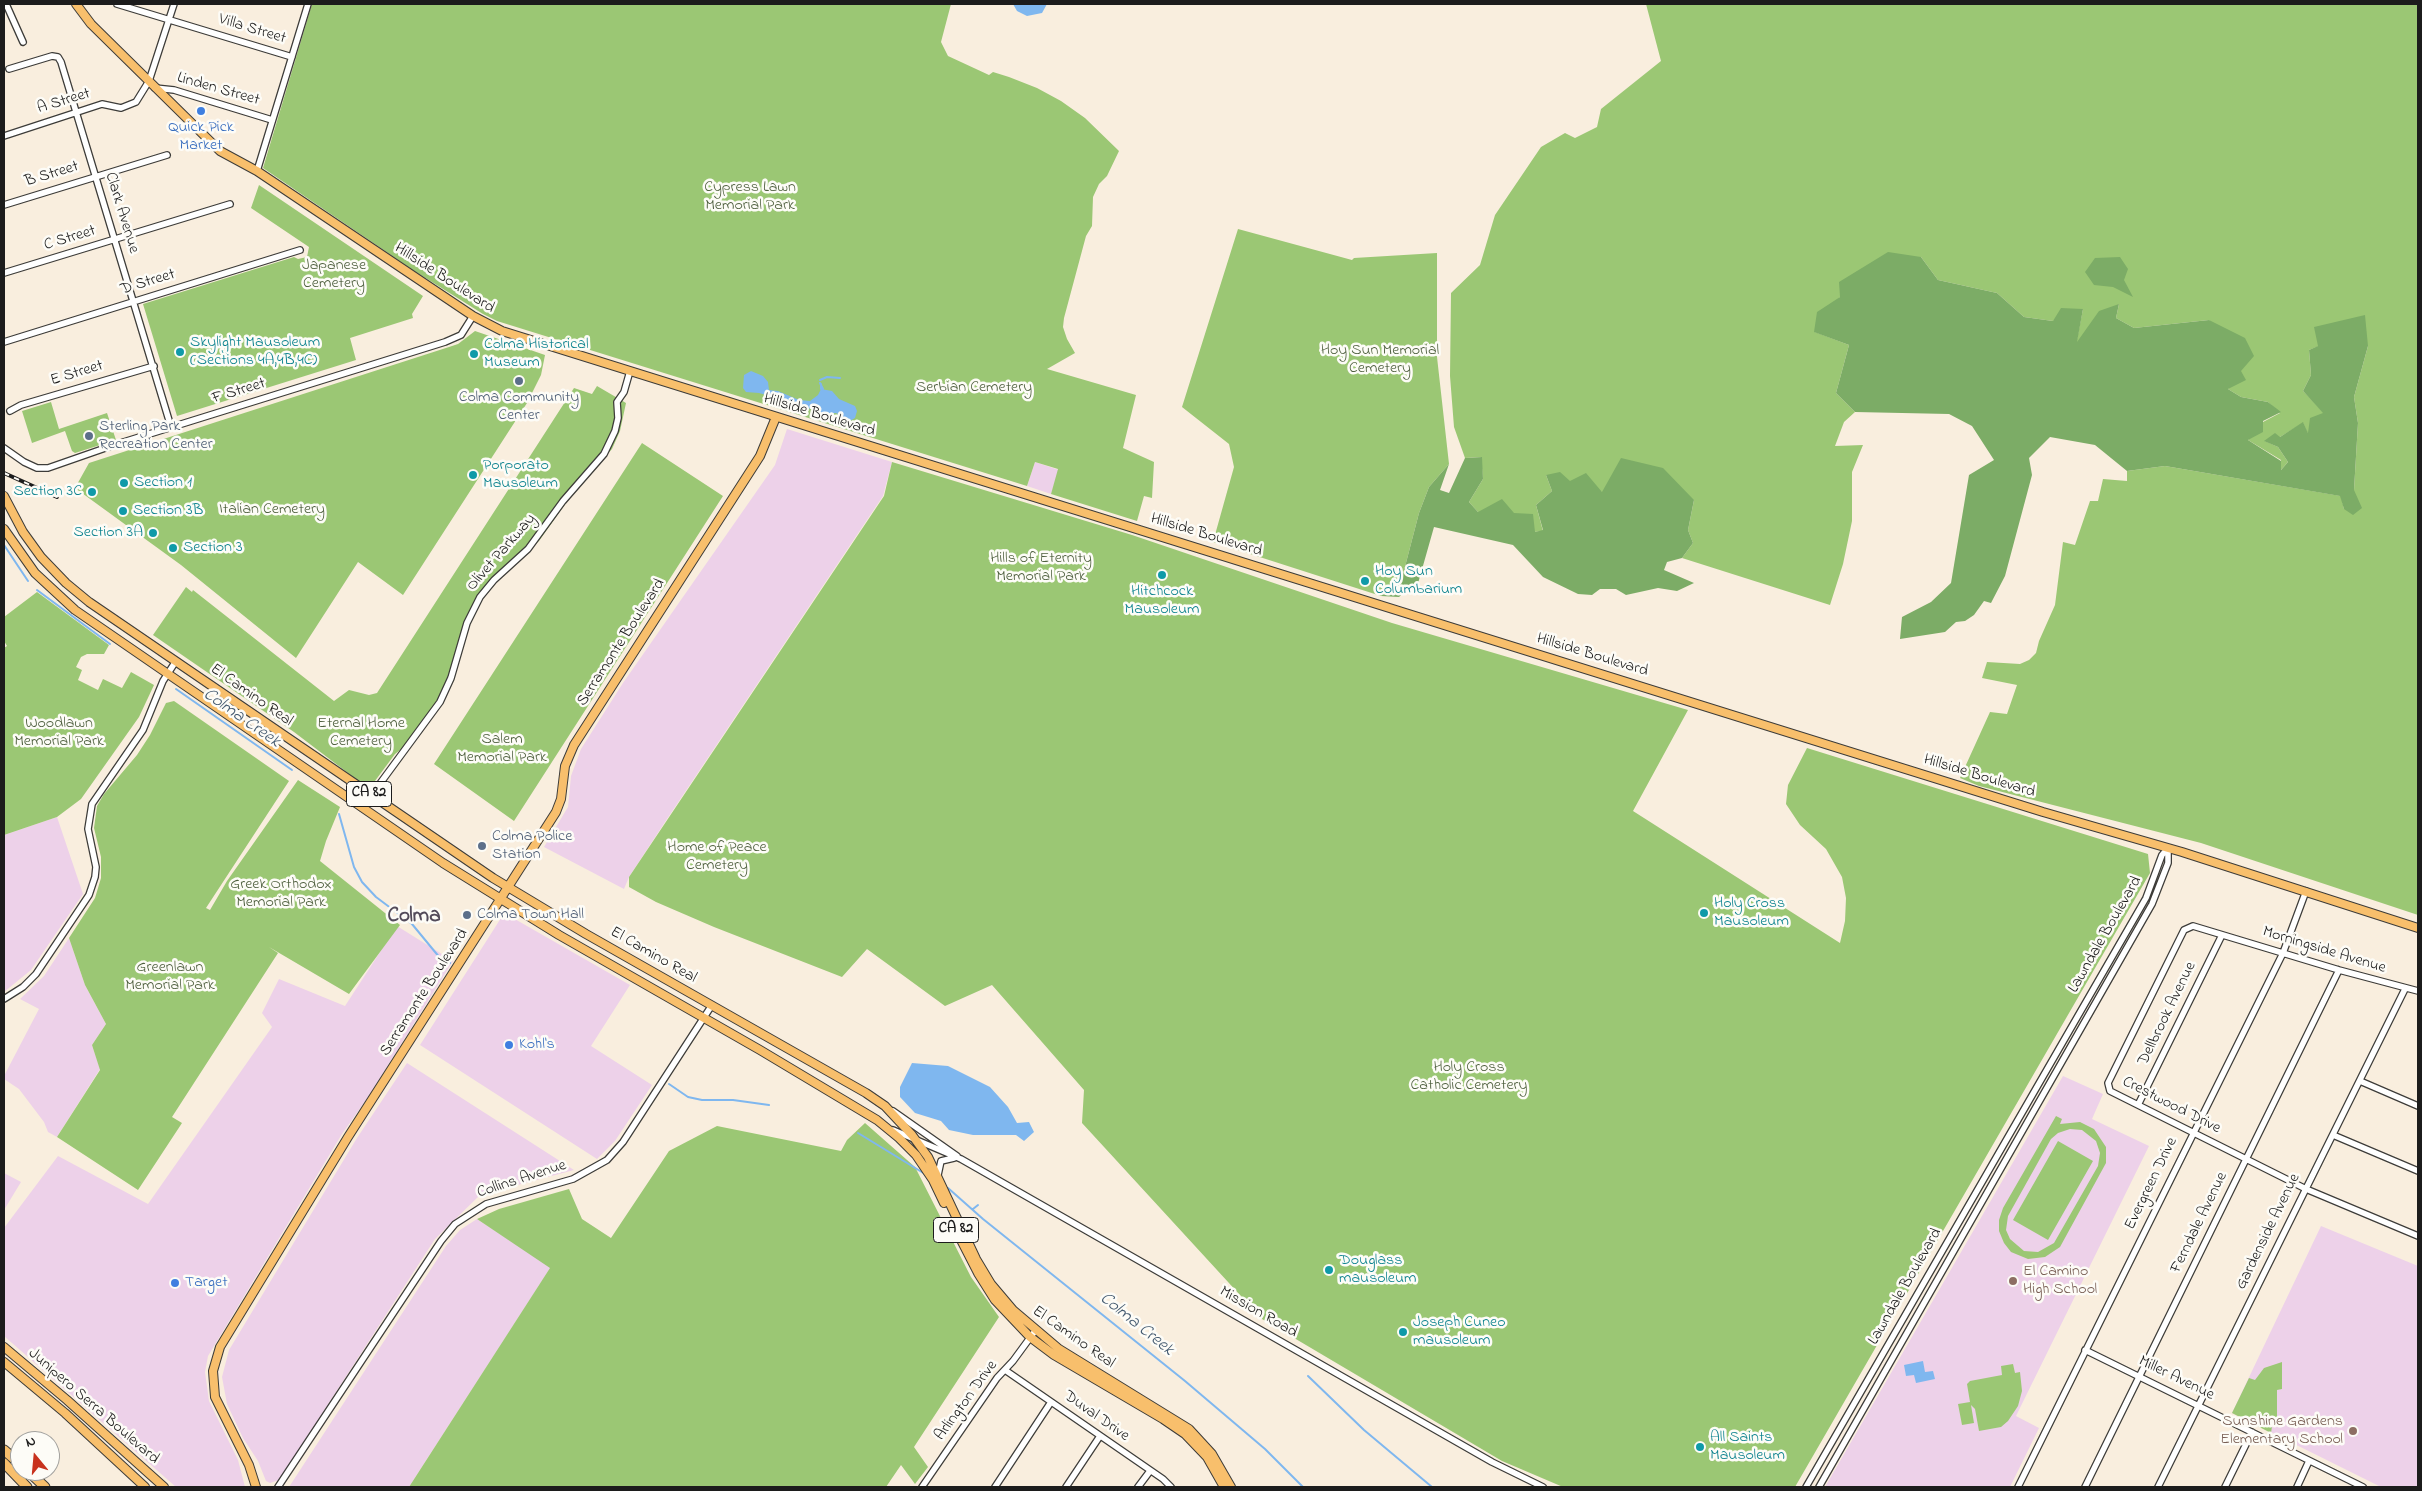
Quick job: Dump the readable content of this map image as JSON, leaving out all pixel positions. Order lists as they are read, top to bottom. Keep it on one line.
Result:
{"streets":{"main road":["Hillside Boulevard","Serramonte Boulevard","El Camino Real","CA 82","Junipero Serra Boulevard"],"street":["Villa Street","Linden Street","A Street","B Street","Clark Avenue","C Street","D Street","E Street","F Street","Olivet Parkway","Lawndale Boulevard","Morningside Avenue","Dellbrook Avenue","Crestwood Drive","Collins Avenue","Evergreen Drive","Ferndale Avenue","Gardenside Avenue","Mission Road","Miller Avenue","Arlington Drive","Duval Drive"]},"crossings":[["Linden Street","Hillside Boulevard"],["A Street","Clark Avenue"],["A Street","Hillside Boulevard"],["B Street","Clark Avenue"],["Clark Avenue","C Street"],["Clark Avenue","D Street"],["Clark Avenue","E Street"],["Clark Avenue","F Street"],["Hillside Boulevard","F Street"],["Hillside Boulevard","Olivet Parkway"],["Hillside Boulevard","Serramonte Boulevard"],["Hillside Boulevard","Lawndale Boulevard"],["Hillside Boulevard","Evergreen Drive"],["Olivet Parkway","El Camino Real"],["Serramonte Boulevard","El Camino Real"],["El Camino Real","Collins Avenue"],["El Camino Real","Mission Road"],["El Camino Real","Arlington Drive"],["Morningside Avenue","Dellbrook Avenue"],["Morningside Avenue","Crestwood Drive"],["Morningside Avenue","Evergreen Drive"],["Morningside Avenue","Ferndale Avenue"],["Morningside Avenue","Gardenside Avenue"],["Dellbrook Avenue","Crestwood Drive"],["Crestwood Drive","Evergreen Drive"],["Crestwood Drive","Ferndale Avenue"],["Crestwood Drive","Gardenside Avenue"],["Evergreen Drive","Miller Avenue"],["Ferndale Avenue","Miller Avenue"],["Gardenside Avenue","Miller Avenue"],["Arlington Drive","Duval Drive"]],"districts":["Colma"],"water":["Colma Creek"],"parks":["Cypress Lawn Memorial Park","Japanese Cemetery","Hoy Sun Memorial Cemetery","Serbian Cemetery","Italian Cemetery","Hills of Eternity Memorial Park","Woodlawn Memorial Park","Eternal Home Cemetery","Salem Memorial Park","Home of Peace Cemetery","Greek Orthodox Memorial Park","Greenlawn Memorial Park","Holy Cross Catholic Cemetery"],"places":["Quick Pick Market","Skylight Mausoleum (Sections 4A,4B,4C)","Colma Historical Museum","Colma Community Center","Sterling Park Recreation Center","Porporato Mausoleum","Section 1","Section 3C","Section 3B","Section 3A","Section 3","Hitchcock Mausoleum","Hoy Sun Columbarium","Colma Police Station","Holy Cross Mausoleum","Colma Town Hall","Kohl's","Douglass mausoleum","El Camino High School","Target","Joseph Cuneo mausoleum","Sunshine Gardens Elementary School","All Saints Mausoleum"],"north":"top"}
